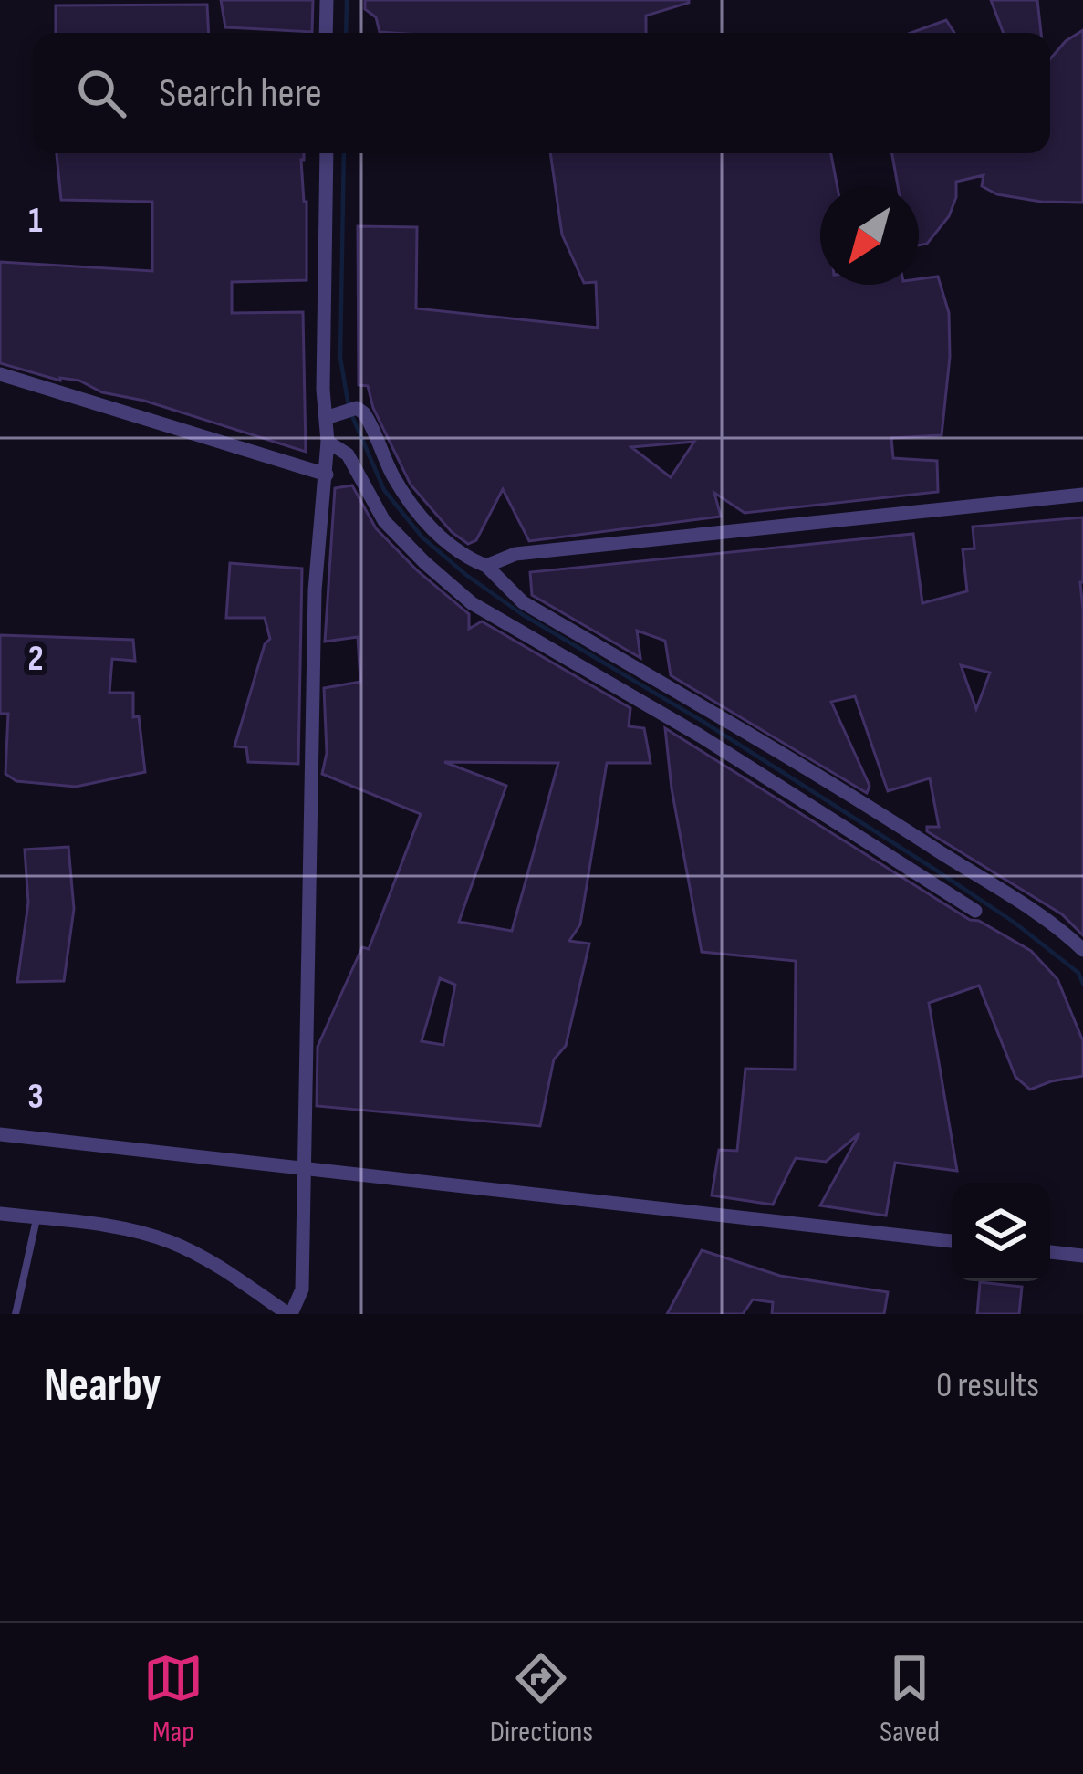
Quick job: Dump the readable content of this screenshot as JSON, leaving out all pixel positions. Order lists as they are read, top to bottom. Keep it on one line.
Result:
{"north":"bottom left","page":{"search":"Search here","heading":["Nearby","0 results"],"nav":["Map","Directions","Saved"]},"grid":{"rows":["1","2","3"]}}
